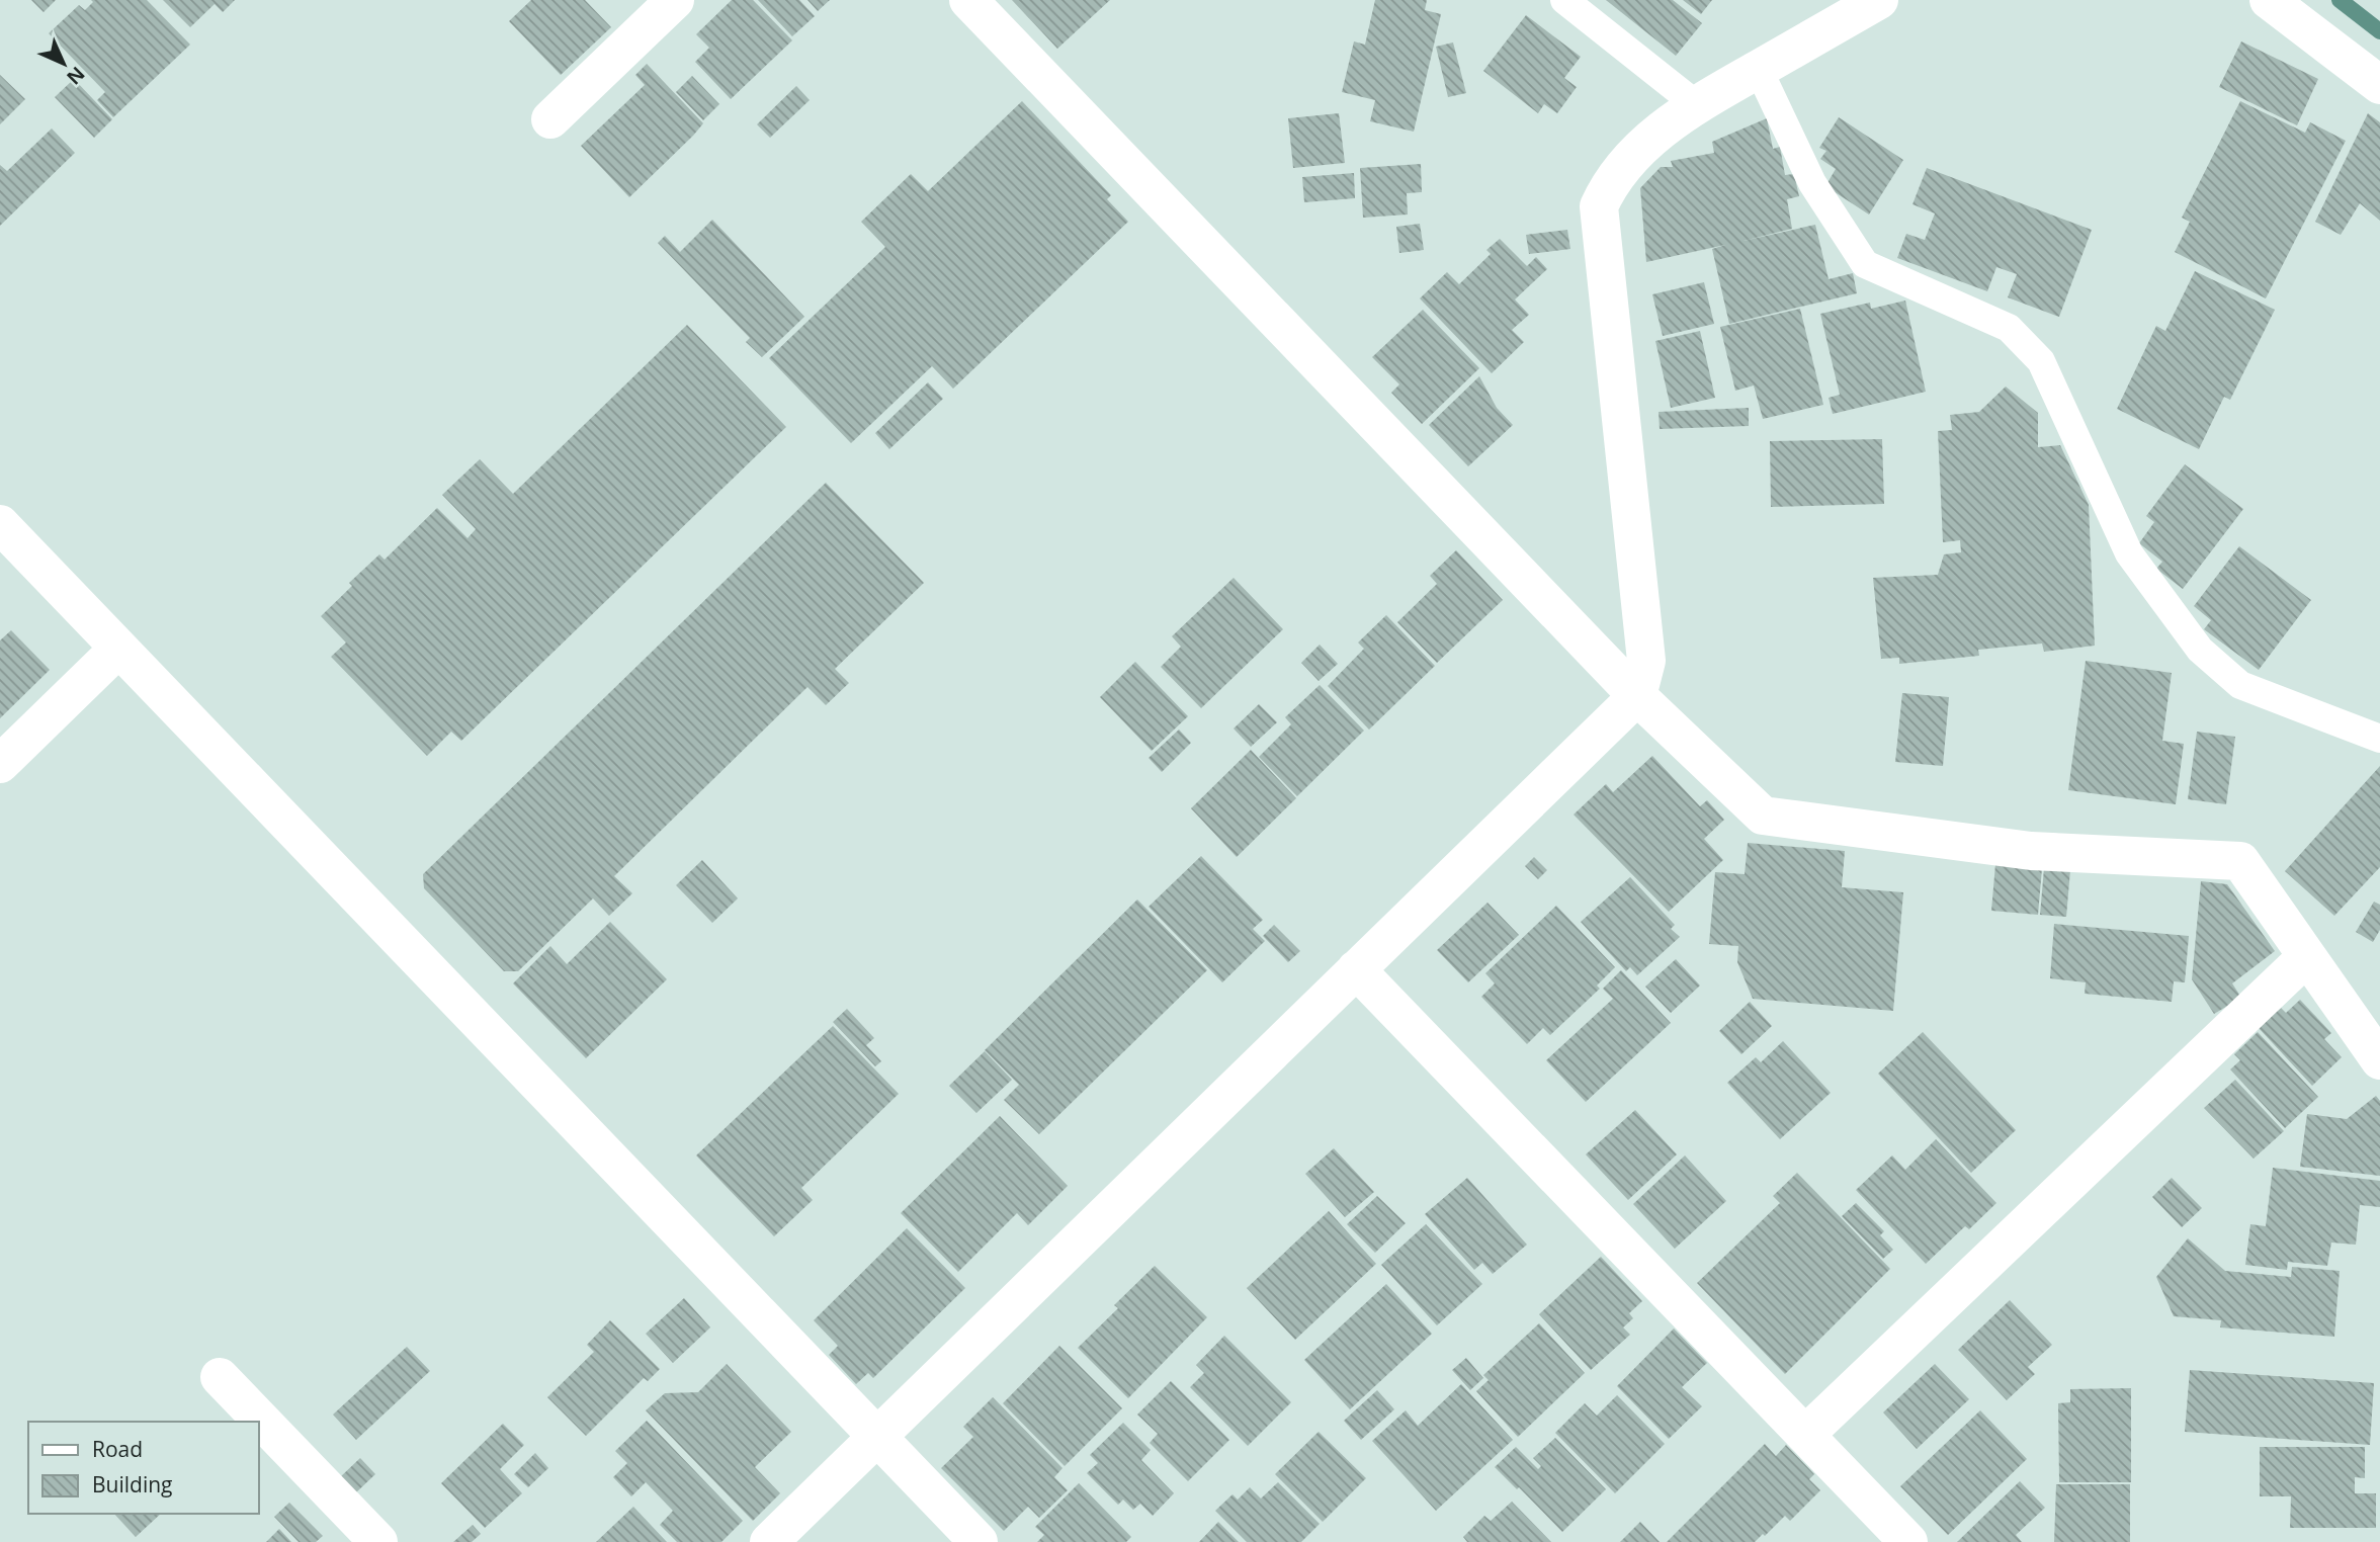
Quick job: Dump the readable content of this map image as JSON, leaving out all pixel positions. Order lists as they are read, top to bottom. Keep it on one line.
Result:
{"legend":["Road","Building"],"north":"bottom right"}
